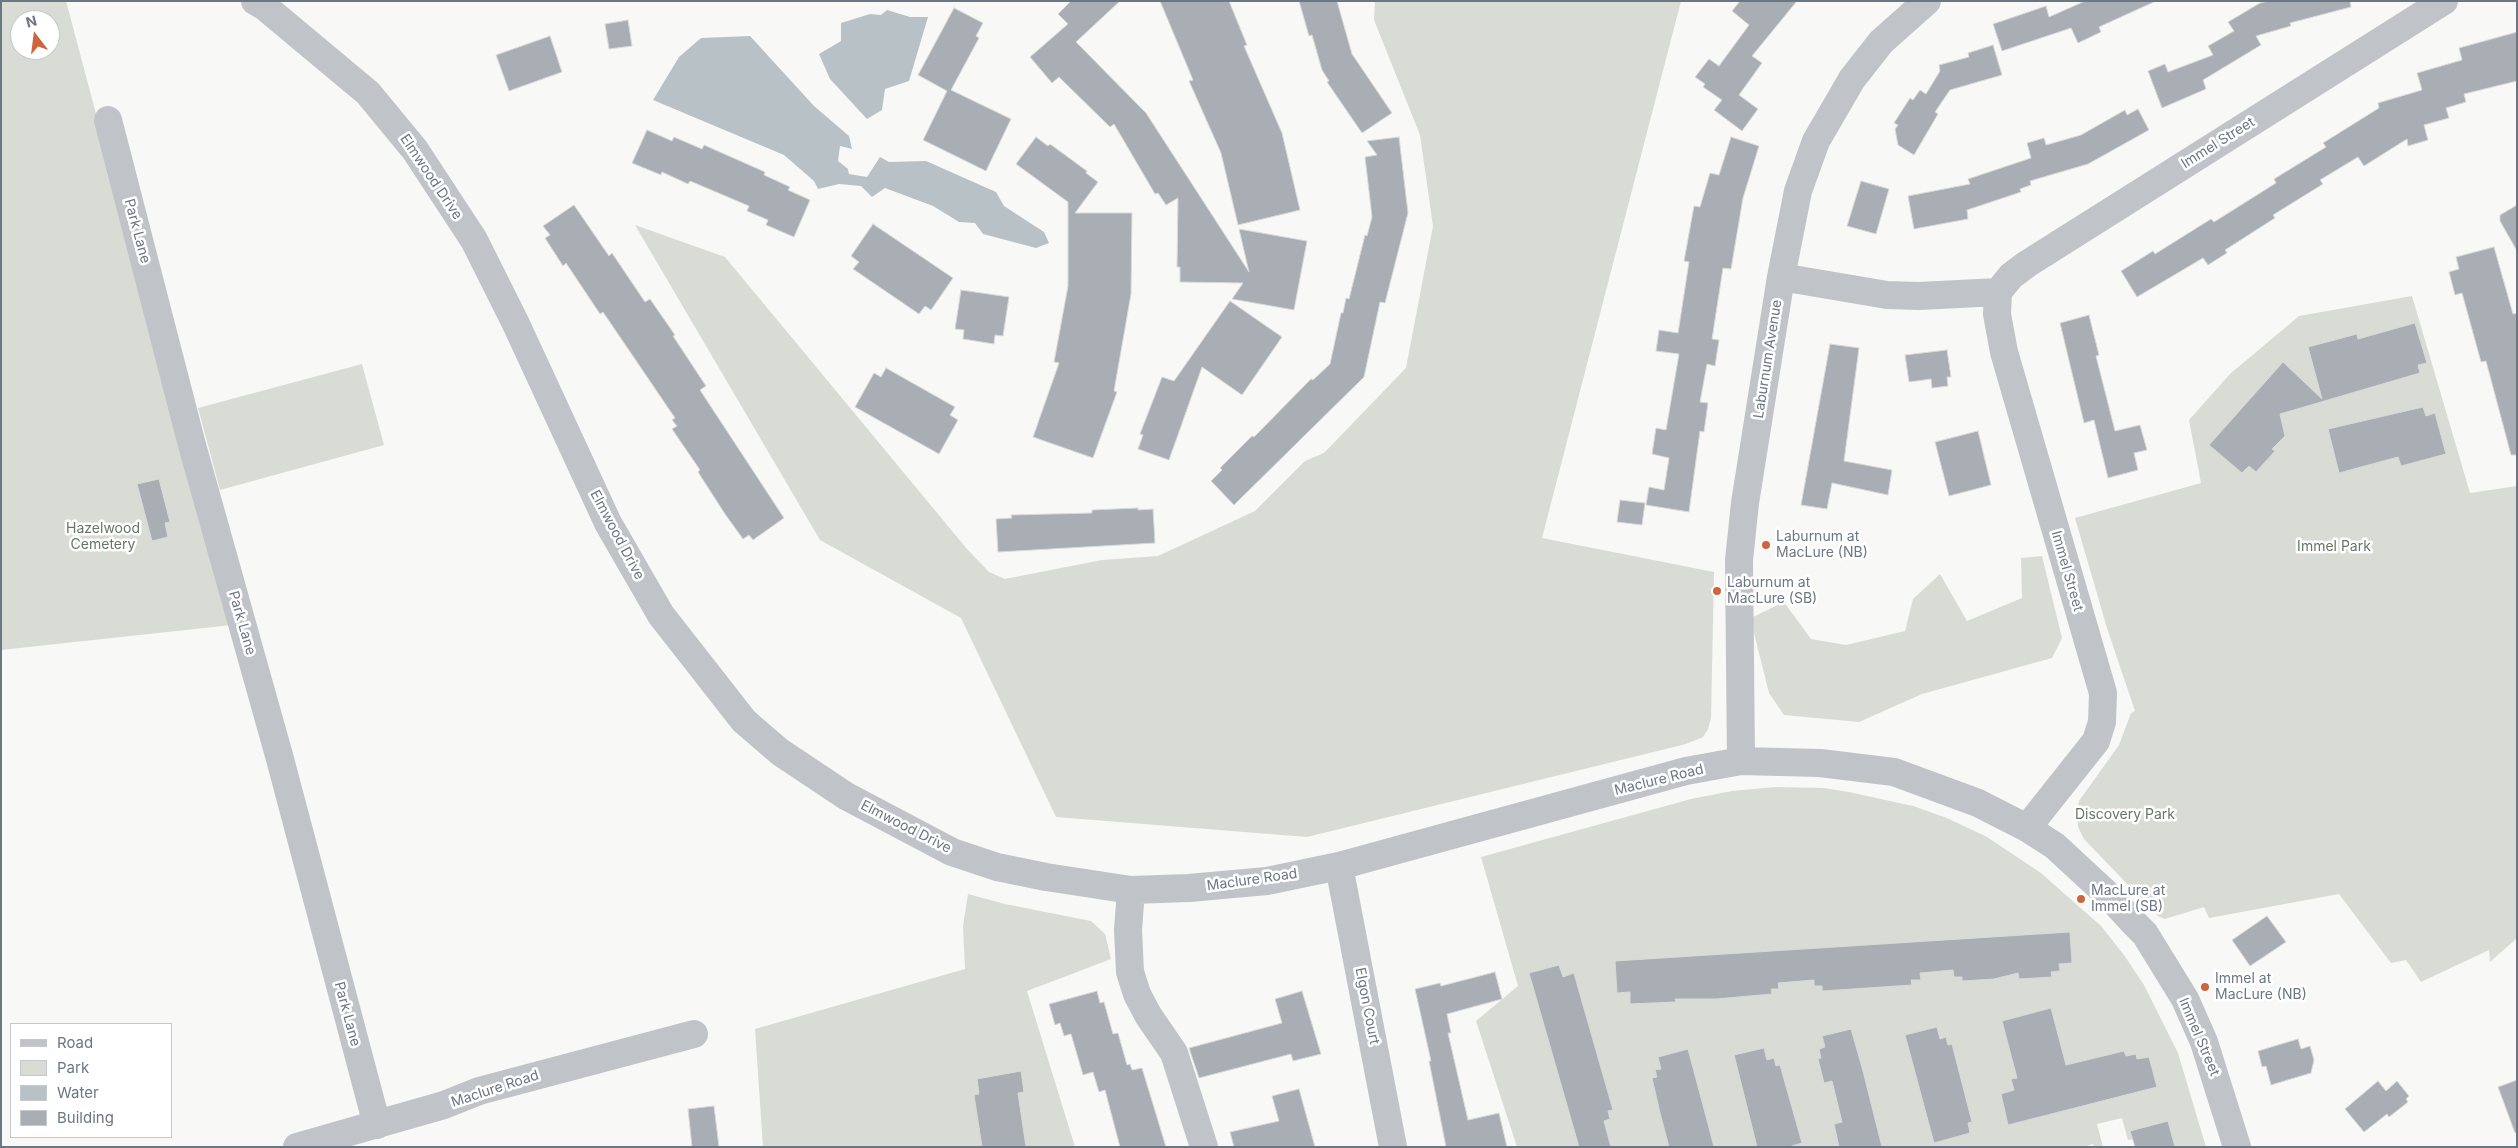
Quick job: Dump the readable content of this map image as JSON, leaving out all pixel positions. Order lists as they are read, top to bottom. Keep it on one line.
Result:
{"streets":{"street":["Immel Street","Elmwood Drive","Park Lane","Laburnum Avenue","Maclure Road","Elgon Court"]},"crossings":[["Immel Street","Maclure Road"],["Elmwood Drive","Maclure Road"],["Park Lane","Maclure Road"],["Laburnum Avenue","Maclure Road"],["Maclure Road","Elgon Court"]],"parks":["Hazelwood Cemetery","Immel Park","Discovery Park"],"places":["Laburnum at MacLure (NB)","Laburnum at MacLure (SB)","MacLure at Immel (SB)","Immel at MacLure (NB)"],"legend":["Road","Park","Water","Building"],"north":"top"}
